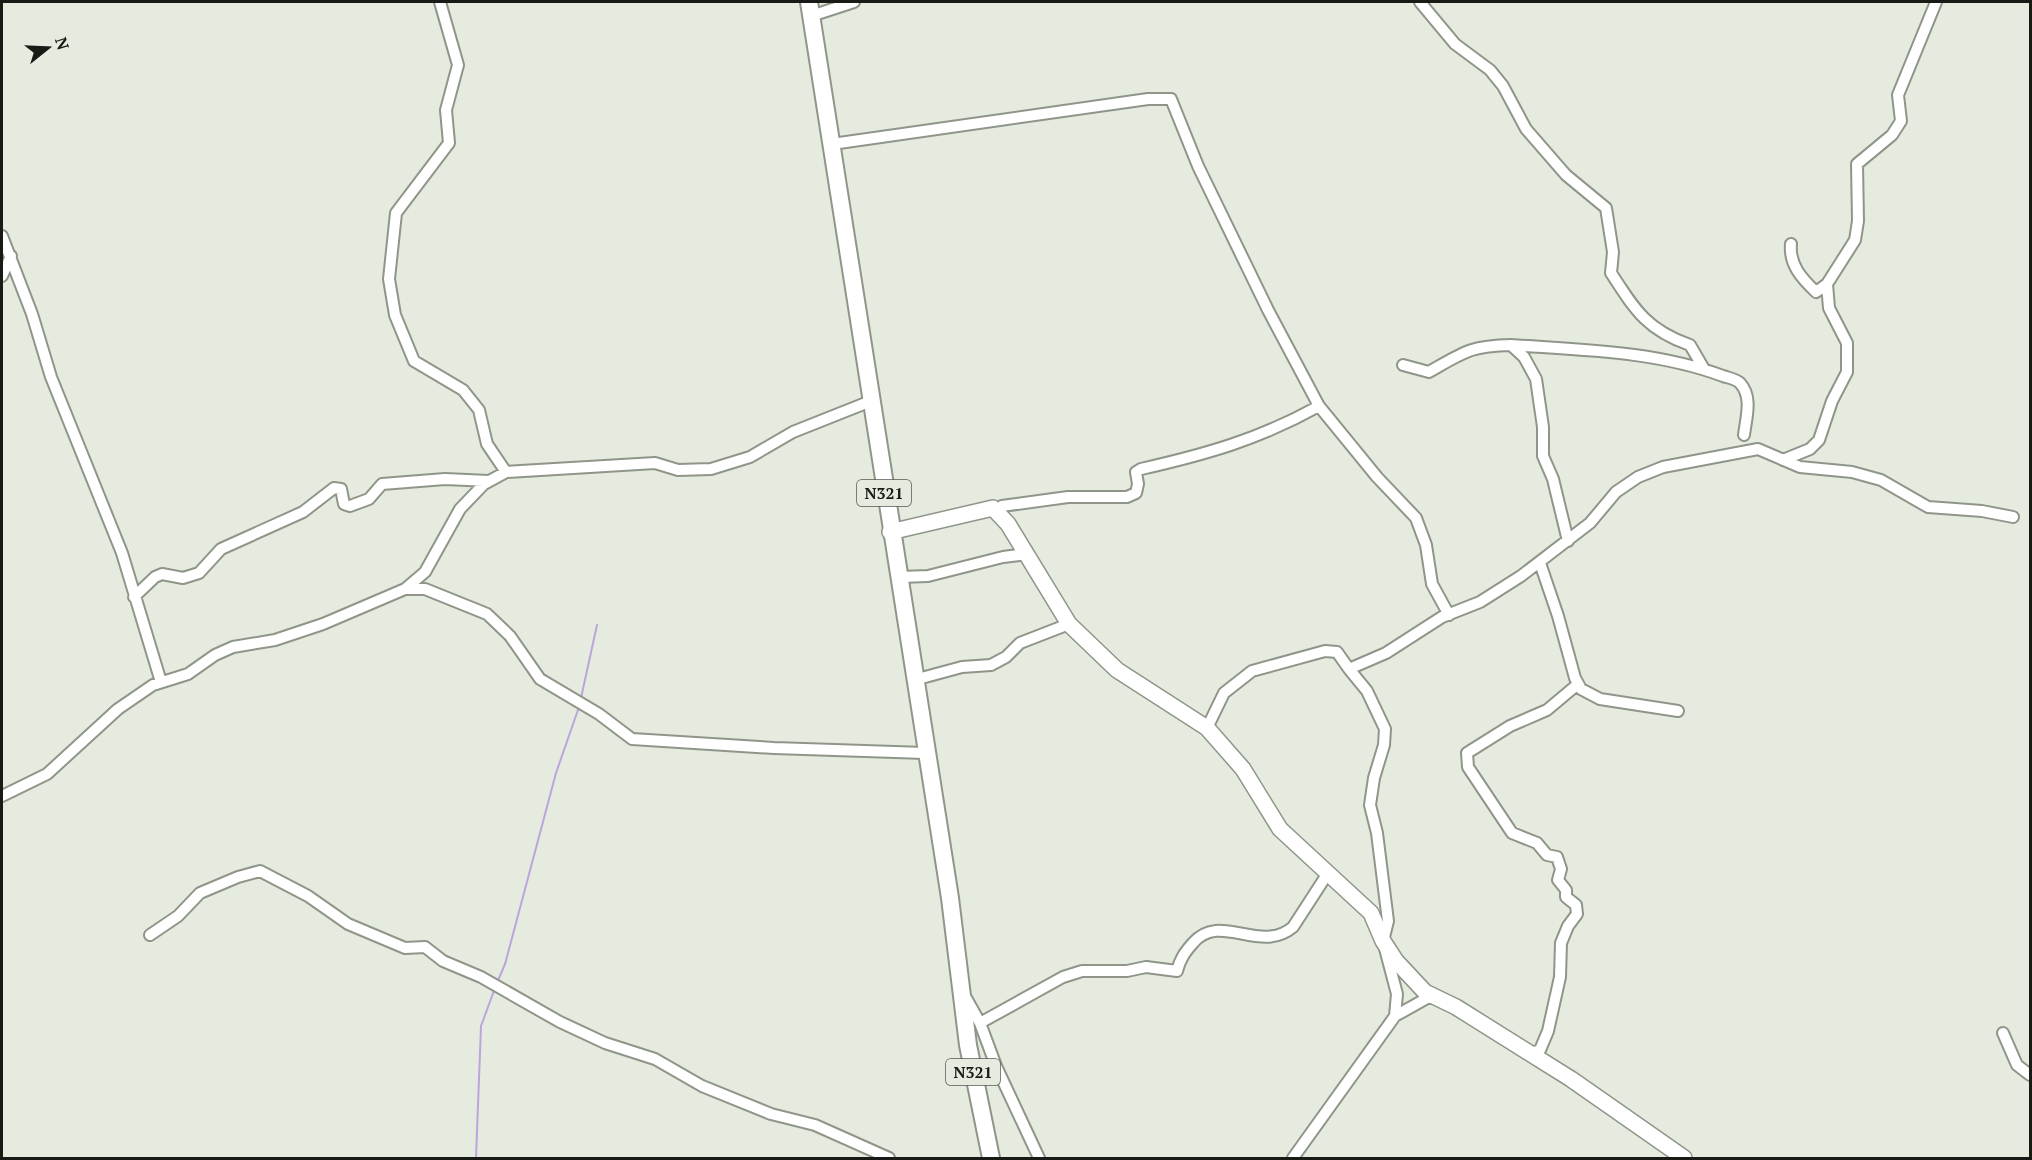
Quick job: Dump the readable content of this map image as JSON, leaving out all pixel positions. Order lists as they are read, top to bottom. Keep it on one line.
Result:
{"streets":{"main road":["N321"]},"north":"right"}
